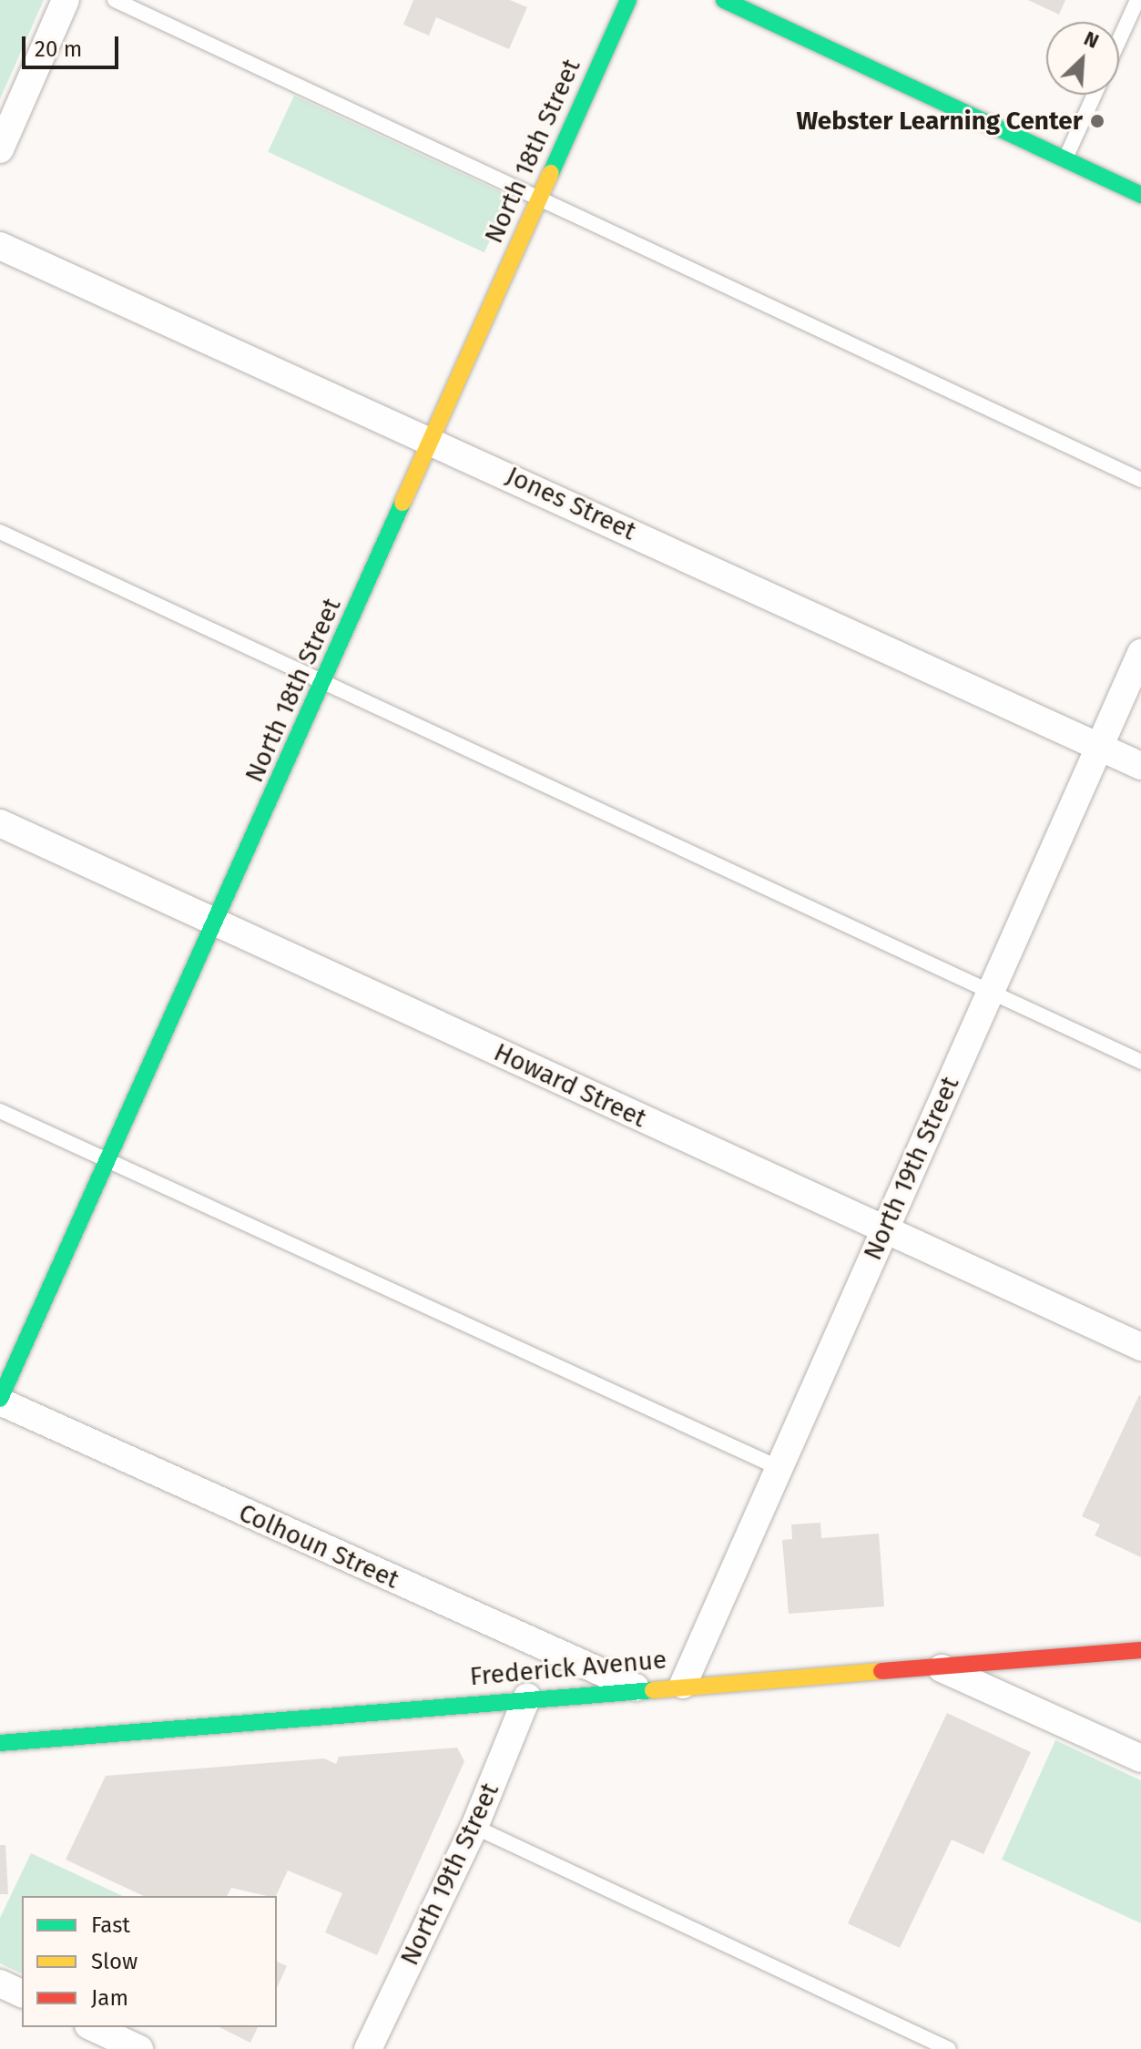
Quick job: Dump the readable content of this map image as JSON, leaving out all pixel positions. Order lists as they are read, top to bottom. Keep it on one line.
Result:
{"streets":{"street":["North 18th Street","Jones Street","Howard Street","North 19th Street","Colhoun Street","Frederick Avenue"]},"crossings":[["North 18th Street","Jones Street"],["North 18th Street","Howard Street"],["North 18th Street","Colhoun Street"],["Jones Street","North 19th Street"],["Howard Street","North 19th Street"],["North 19th Street","Frederick Avenue"],["Colhoun Street","Frederick Avenue"]],"places":["Webster Learning Center"],"legend":["Fast","Slow","Jam"],"scale_bar":"20 m","north":"top right"}
